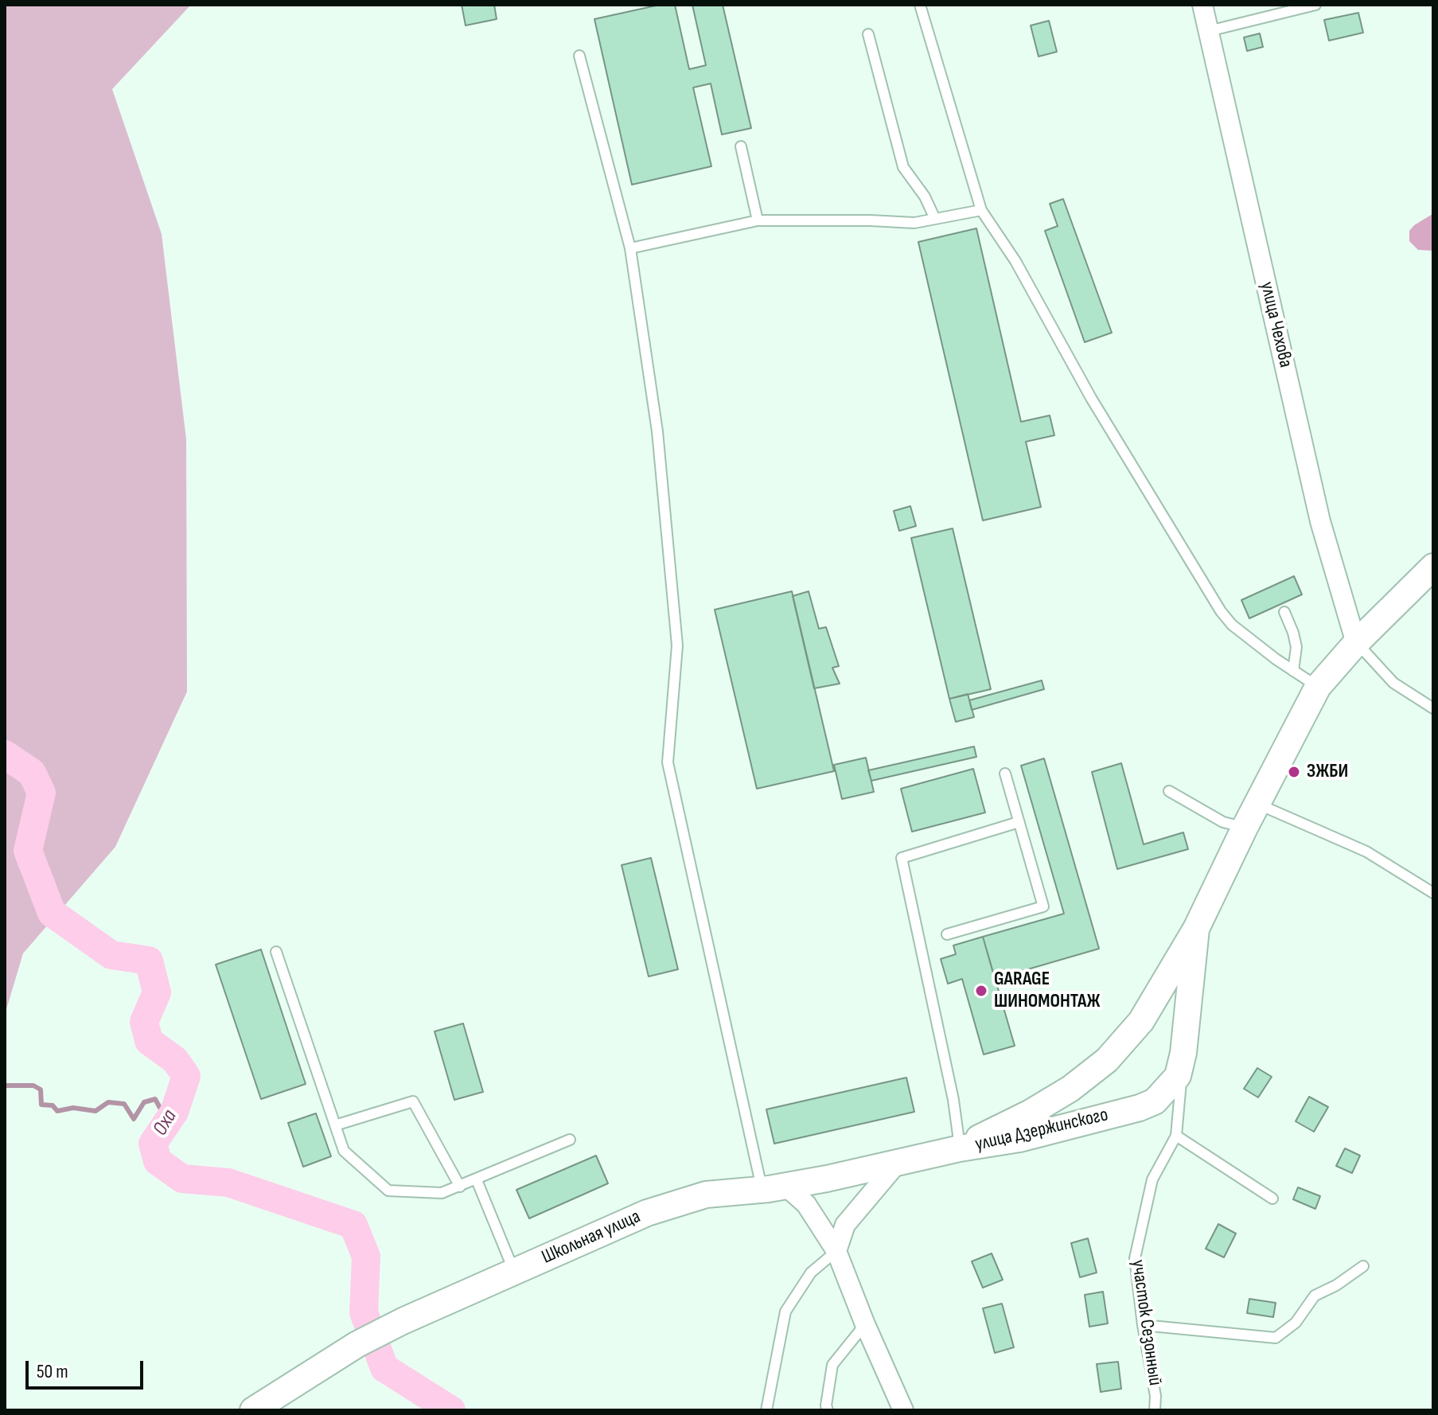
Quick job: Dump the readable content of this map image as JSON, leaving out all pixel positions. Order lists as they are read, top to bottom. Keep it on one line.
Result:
{"streets":{"street":["улица Чехова","улица Дзержинского","Школьная улица"],"lane":["участок Сезонный"]},"crossings":[["улица Чехова","улица Дзержинского"],["улица Дзержинского","Школьная улица"],["улица Дзержинского","участок Сезонный"]],"water":["Оха"],"places":["ЗЖБИ","GARAGE ШИНОМОНТАЖ"],"scale_bar":"50 m"}
